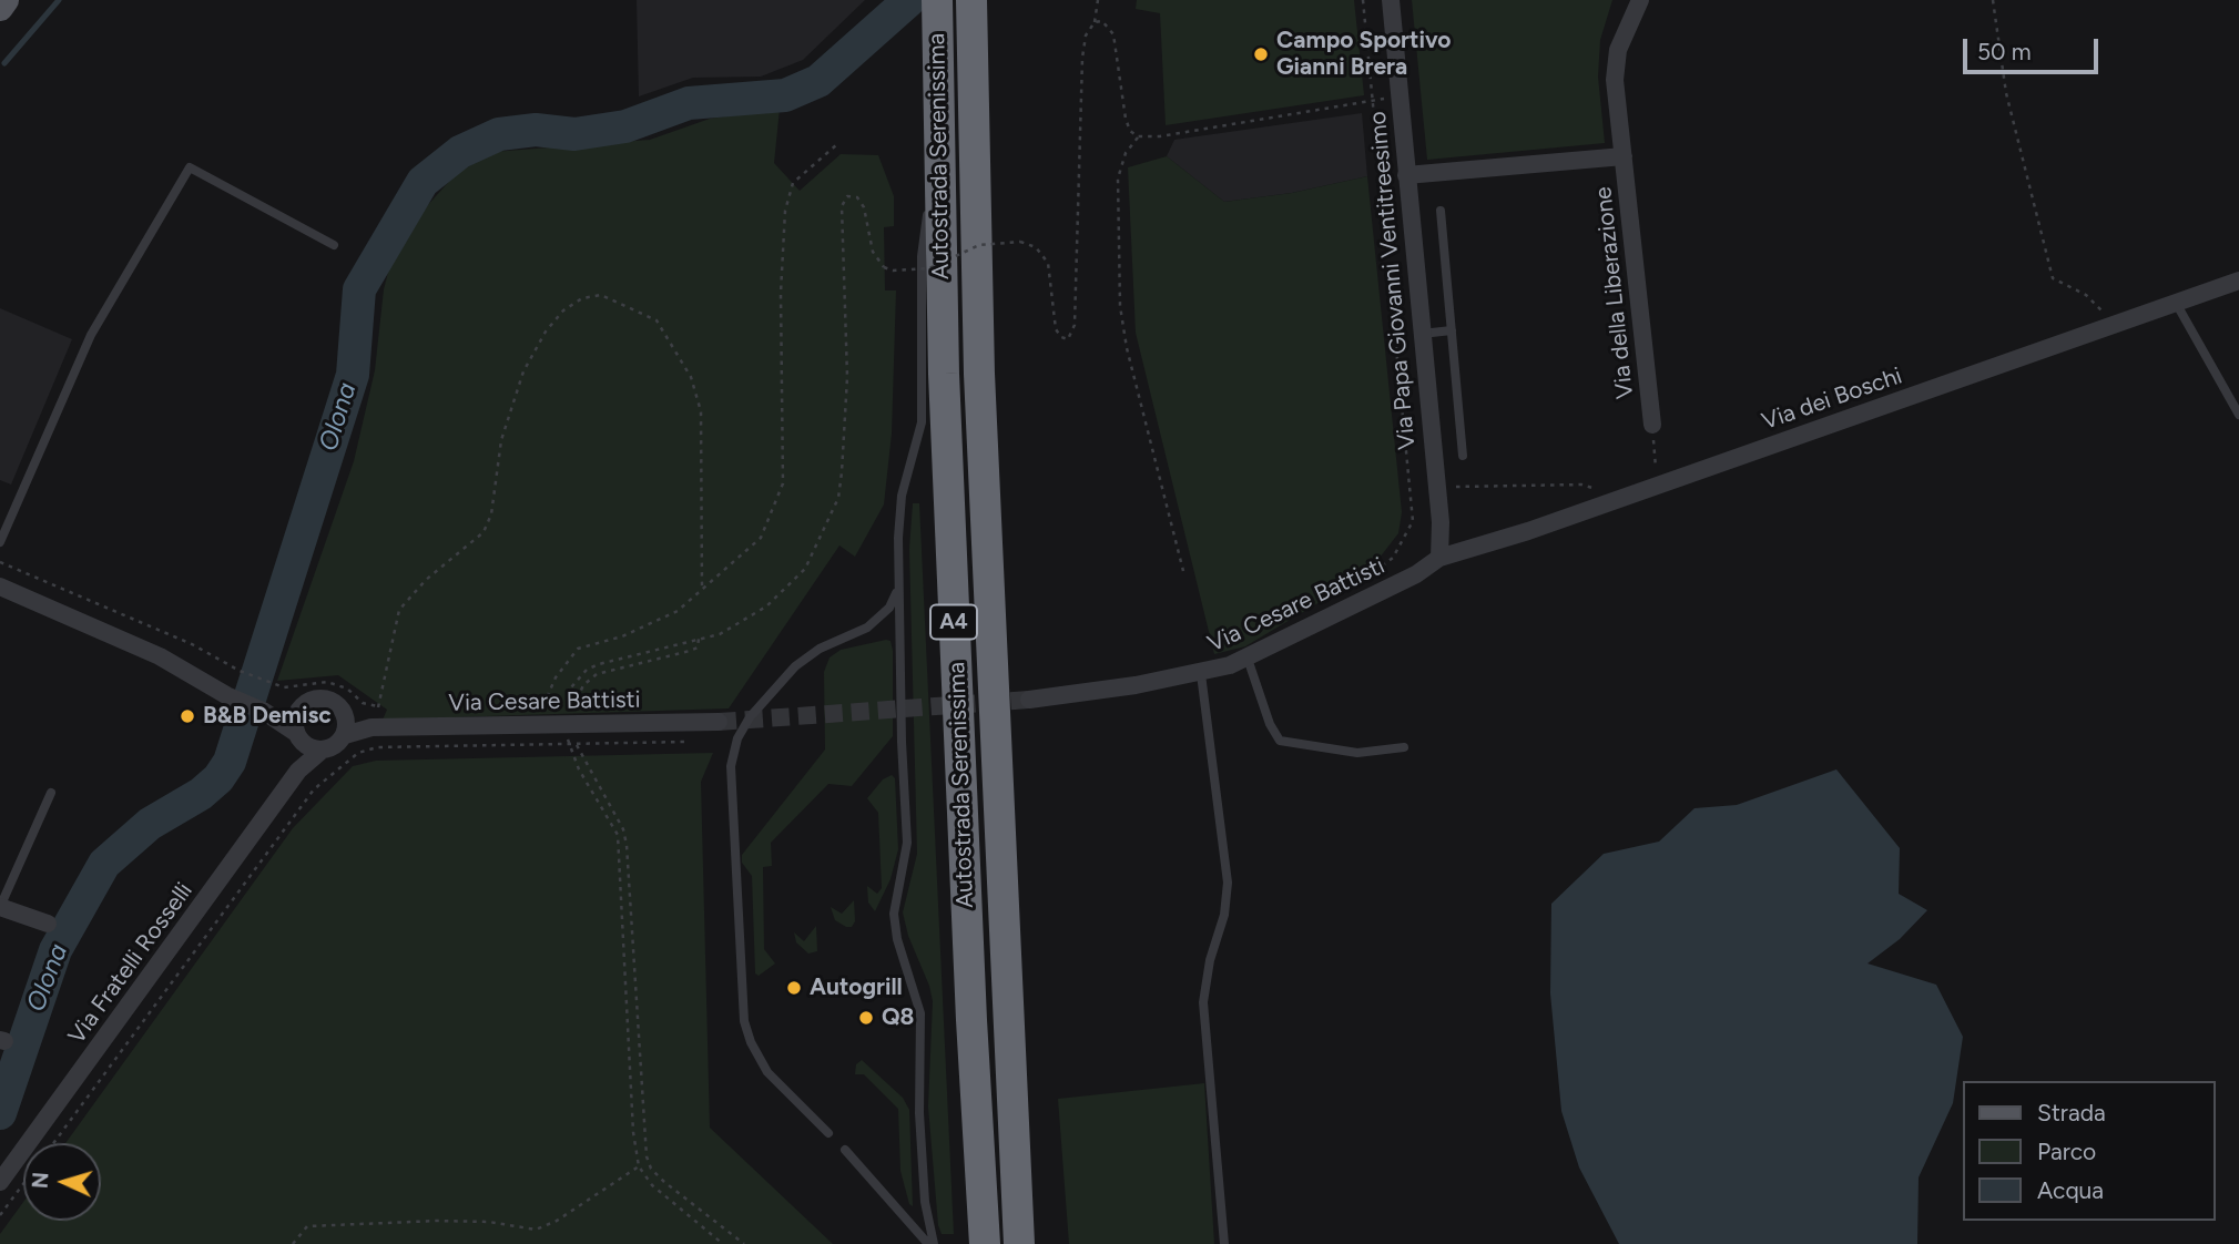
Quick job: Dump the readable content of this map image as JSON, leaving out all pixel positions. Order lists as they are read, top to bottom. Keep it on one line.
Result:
{"streets":{"highway":["Autostrada Serenissima","A4"],"street":["Via Papa Giovanni Ventitreesimo","Via della Liberazione","Via dei Boschi","Via Cesare Battisti","Via Fratelli Rosselli"]},"crossings":[["Via Papa Giovanni Ventitreesimo","Via della Liberazione"],["Via Papa Giovanni Ventitreesimo","Via dei Boschi"],["Via Papa Giovanni Ventitreesimo","Via Cesare Battisti"],["Via dei Boschi","Via Cesare Battisti"],["Via Cesare Battisti","Via Fratelli Rosselli"]],"water":["Olona"],"places":["Campo Sportivo Gianni Brera","B&B Demisc","Autogrill","Q8"],"legend":["Strada","Parco","Acqua"],"scale_bar":"50 m","north":"left"}
